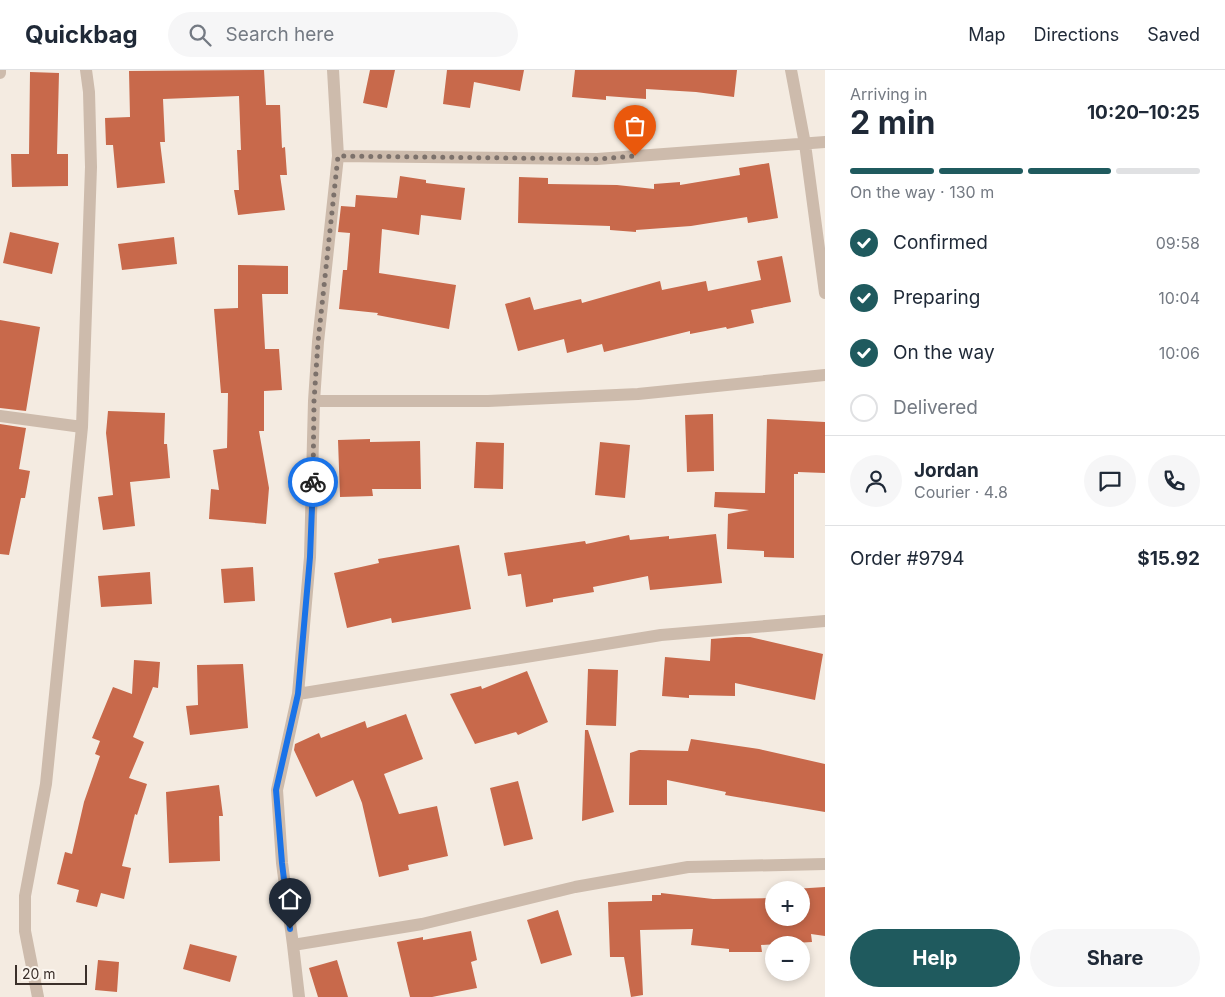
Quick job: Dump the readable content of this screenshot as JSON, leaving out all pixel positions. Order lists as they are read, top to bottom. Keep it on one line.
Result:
{"scale_bar":"20 m","page":{"header":"Quickbag","search":"Search here","nav":["Map","Directions","Saved"],"heading":["2 min","Arriving in","10:20–10:25"],"panel":["Jordan","Courier · 4.8","Order #9794","$15.92"],"bar":"On the way · 130 m","list":[["Confirmed","09:58"],["Preparing","10:04"],["On the way","10:06"],"Delivered"],"map_buttons":["+","−"],"buttons":["Help","Share"],"scale":"20 m"}}
